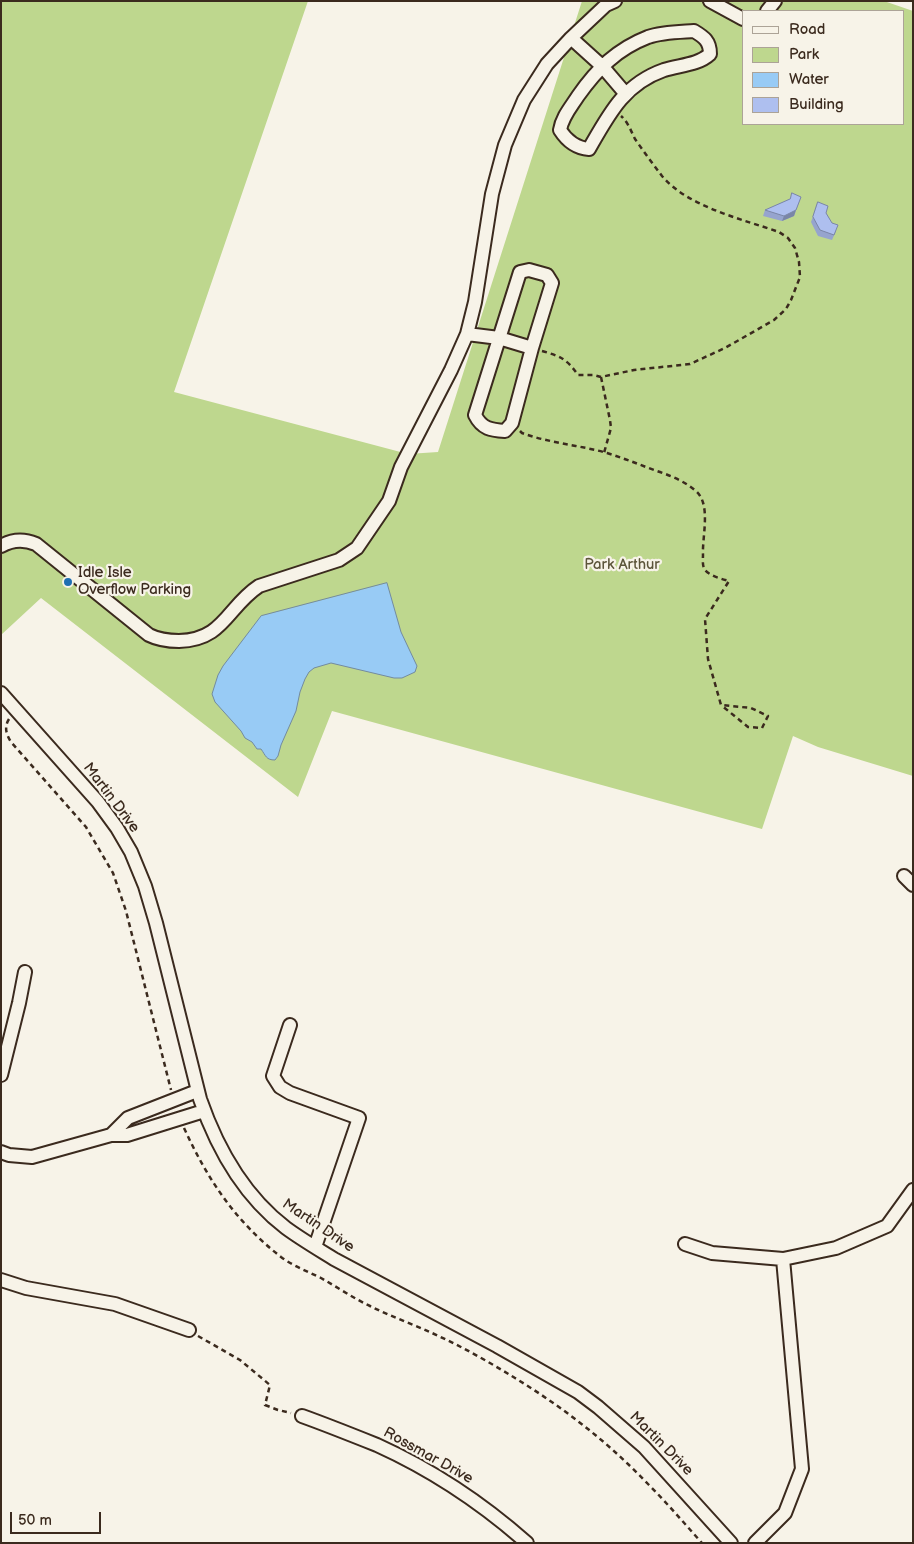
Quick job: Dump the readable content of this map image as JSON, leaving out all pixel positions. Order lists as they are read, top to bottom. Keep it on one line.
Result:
{"streets":{"street":["Martin Drive","Rossmar Drive"]},"parks":["Park Arthur"],"places":["Idle Isle Overflow Parking"],"legend":["Road","Park","Water","Building"],"scale_bar":"50 m"}
